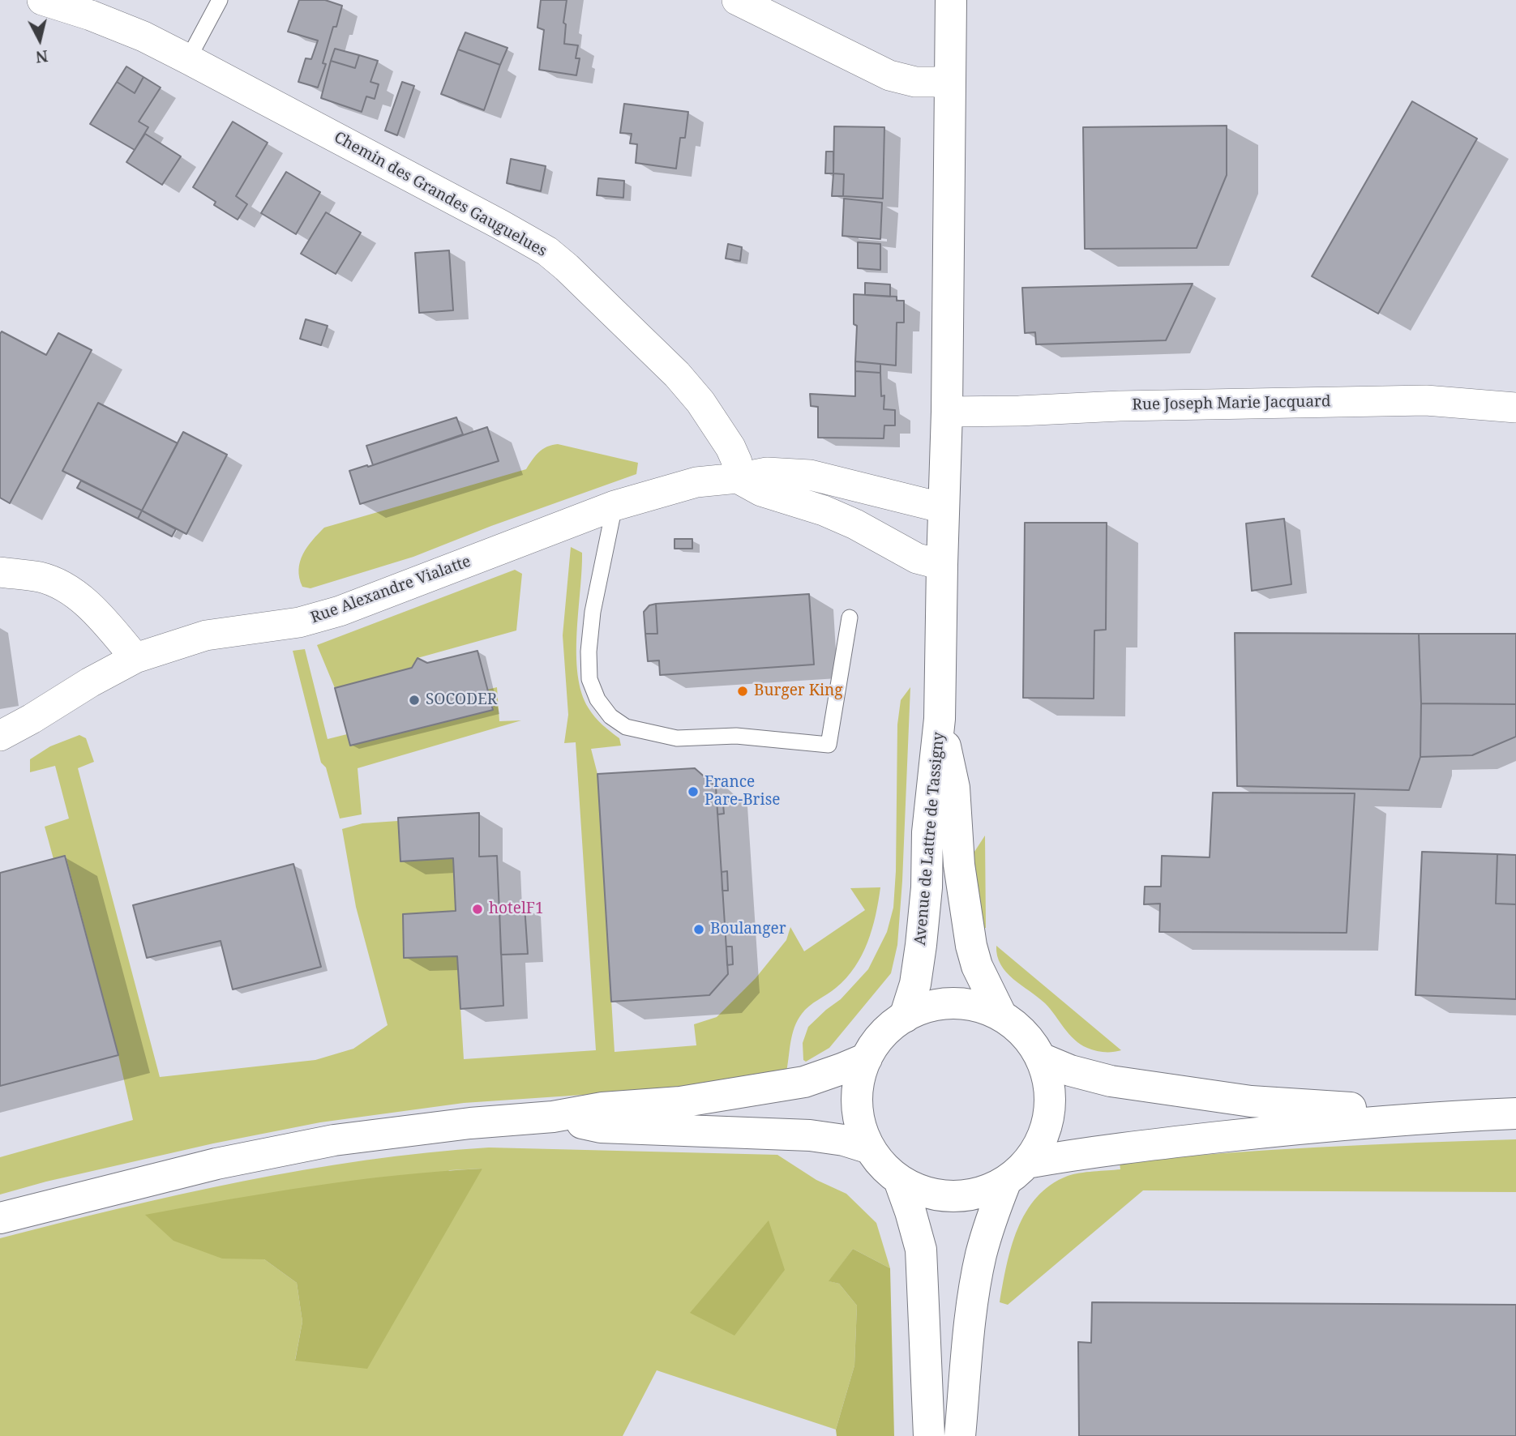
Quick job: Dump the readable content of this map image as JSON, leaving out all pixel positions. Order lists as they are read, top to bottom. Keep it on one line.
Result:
{"streets":{"main road":["Avenue de Lattre de Tassigny"],"street":["Chemin des Grandes Gauguelues","Rue Joseph Marie Jacquard","Rue Alexandre Vialatte"]},"crossings":[["Chemin des Grandes Gauguelues","Rue Alexandre Vialatte"]],"places":["Burger King","SOCODER","France Pare-Brise","hotelF1","Boulanger"],"north":"bottom"}
